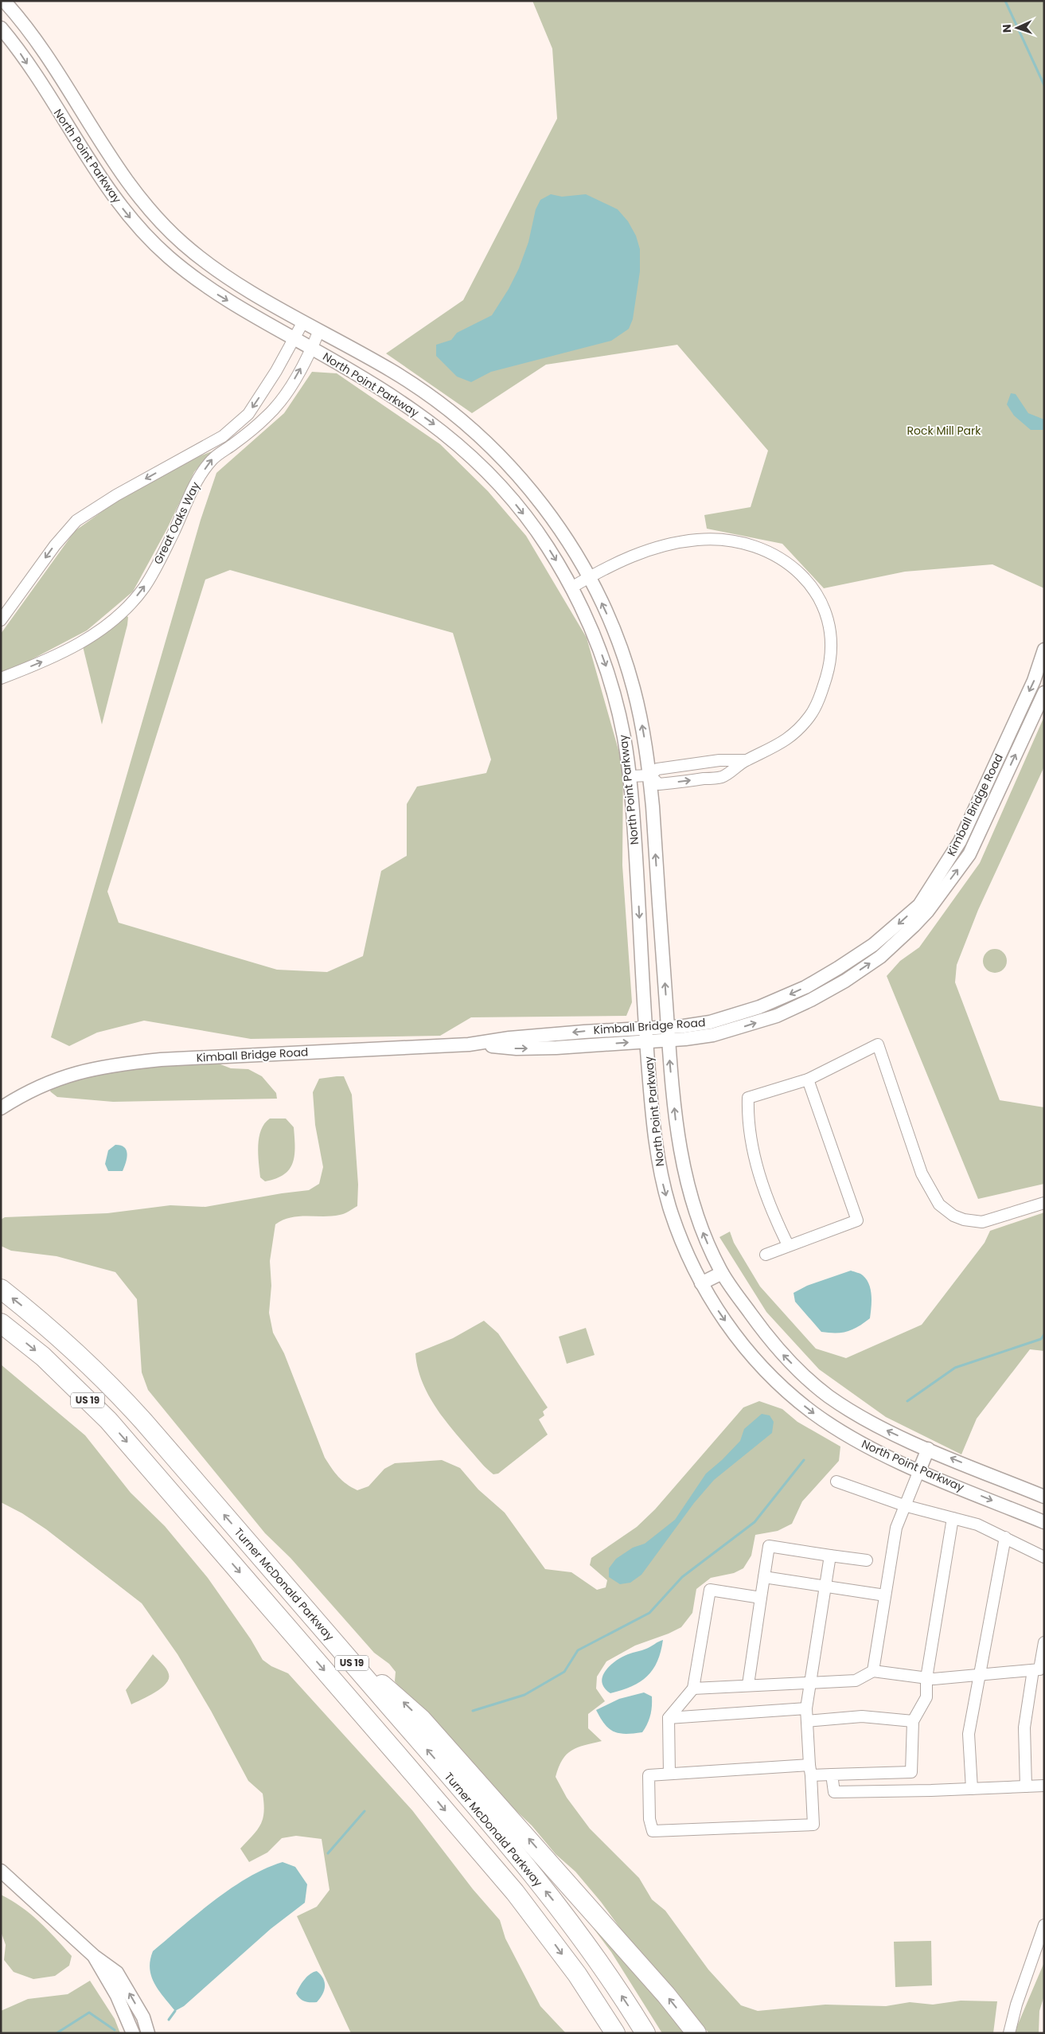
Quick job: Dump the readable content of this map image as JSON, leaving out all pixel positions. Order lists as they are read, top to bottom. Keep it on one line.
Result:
{"streets":{"highway":["US 19","Turner McDonald Parkway"],"street":["North Point Parkway","Great Oaks Way","Kimball Bridge Road"]},"crossings":[["North Point Parkway","Great Oaks Way"],["North Point Parkway","Kimball Bridge Road"]],"parks":["Rock Mill Park"],"north":"left"}
